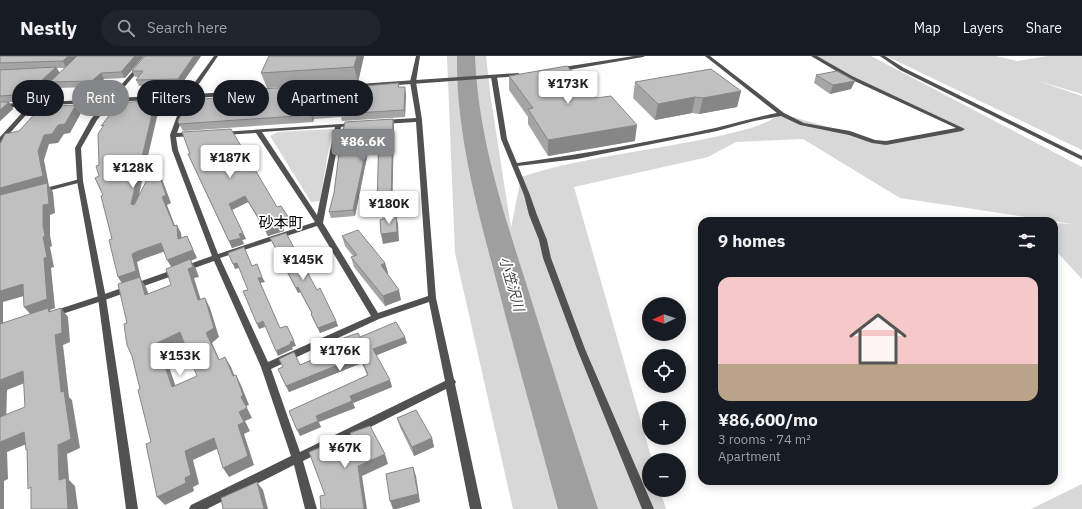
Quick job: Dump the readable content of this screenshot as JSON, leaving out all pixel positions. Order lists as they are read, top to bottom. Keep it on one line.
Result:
{"districts":["砂本町"],"water":["小笠沢川"],"north":"left","page":{"header":"Nestly","search":"Search here","nav":["Map","Layers","Share"],"price":["¥173K","¥86.6K","¥187K","¥128K","¥180K","¥145K","¥176K","¥153K","¥67K"],"chip":["Buy","Rent","Filters","New","Apartment"],"heading":"9 homes","list":[{"name":"¥86,600/mo","note":"3 rooms · 74 m² · Apartment"}],"map_buttons":["+","−"]}}
